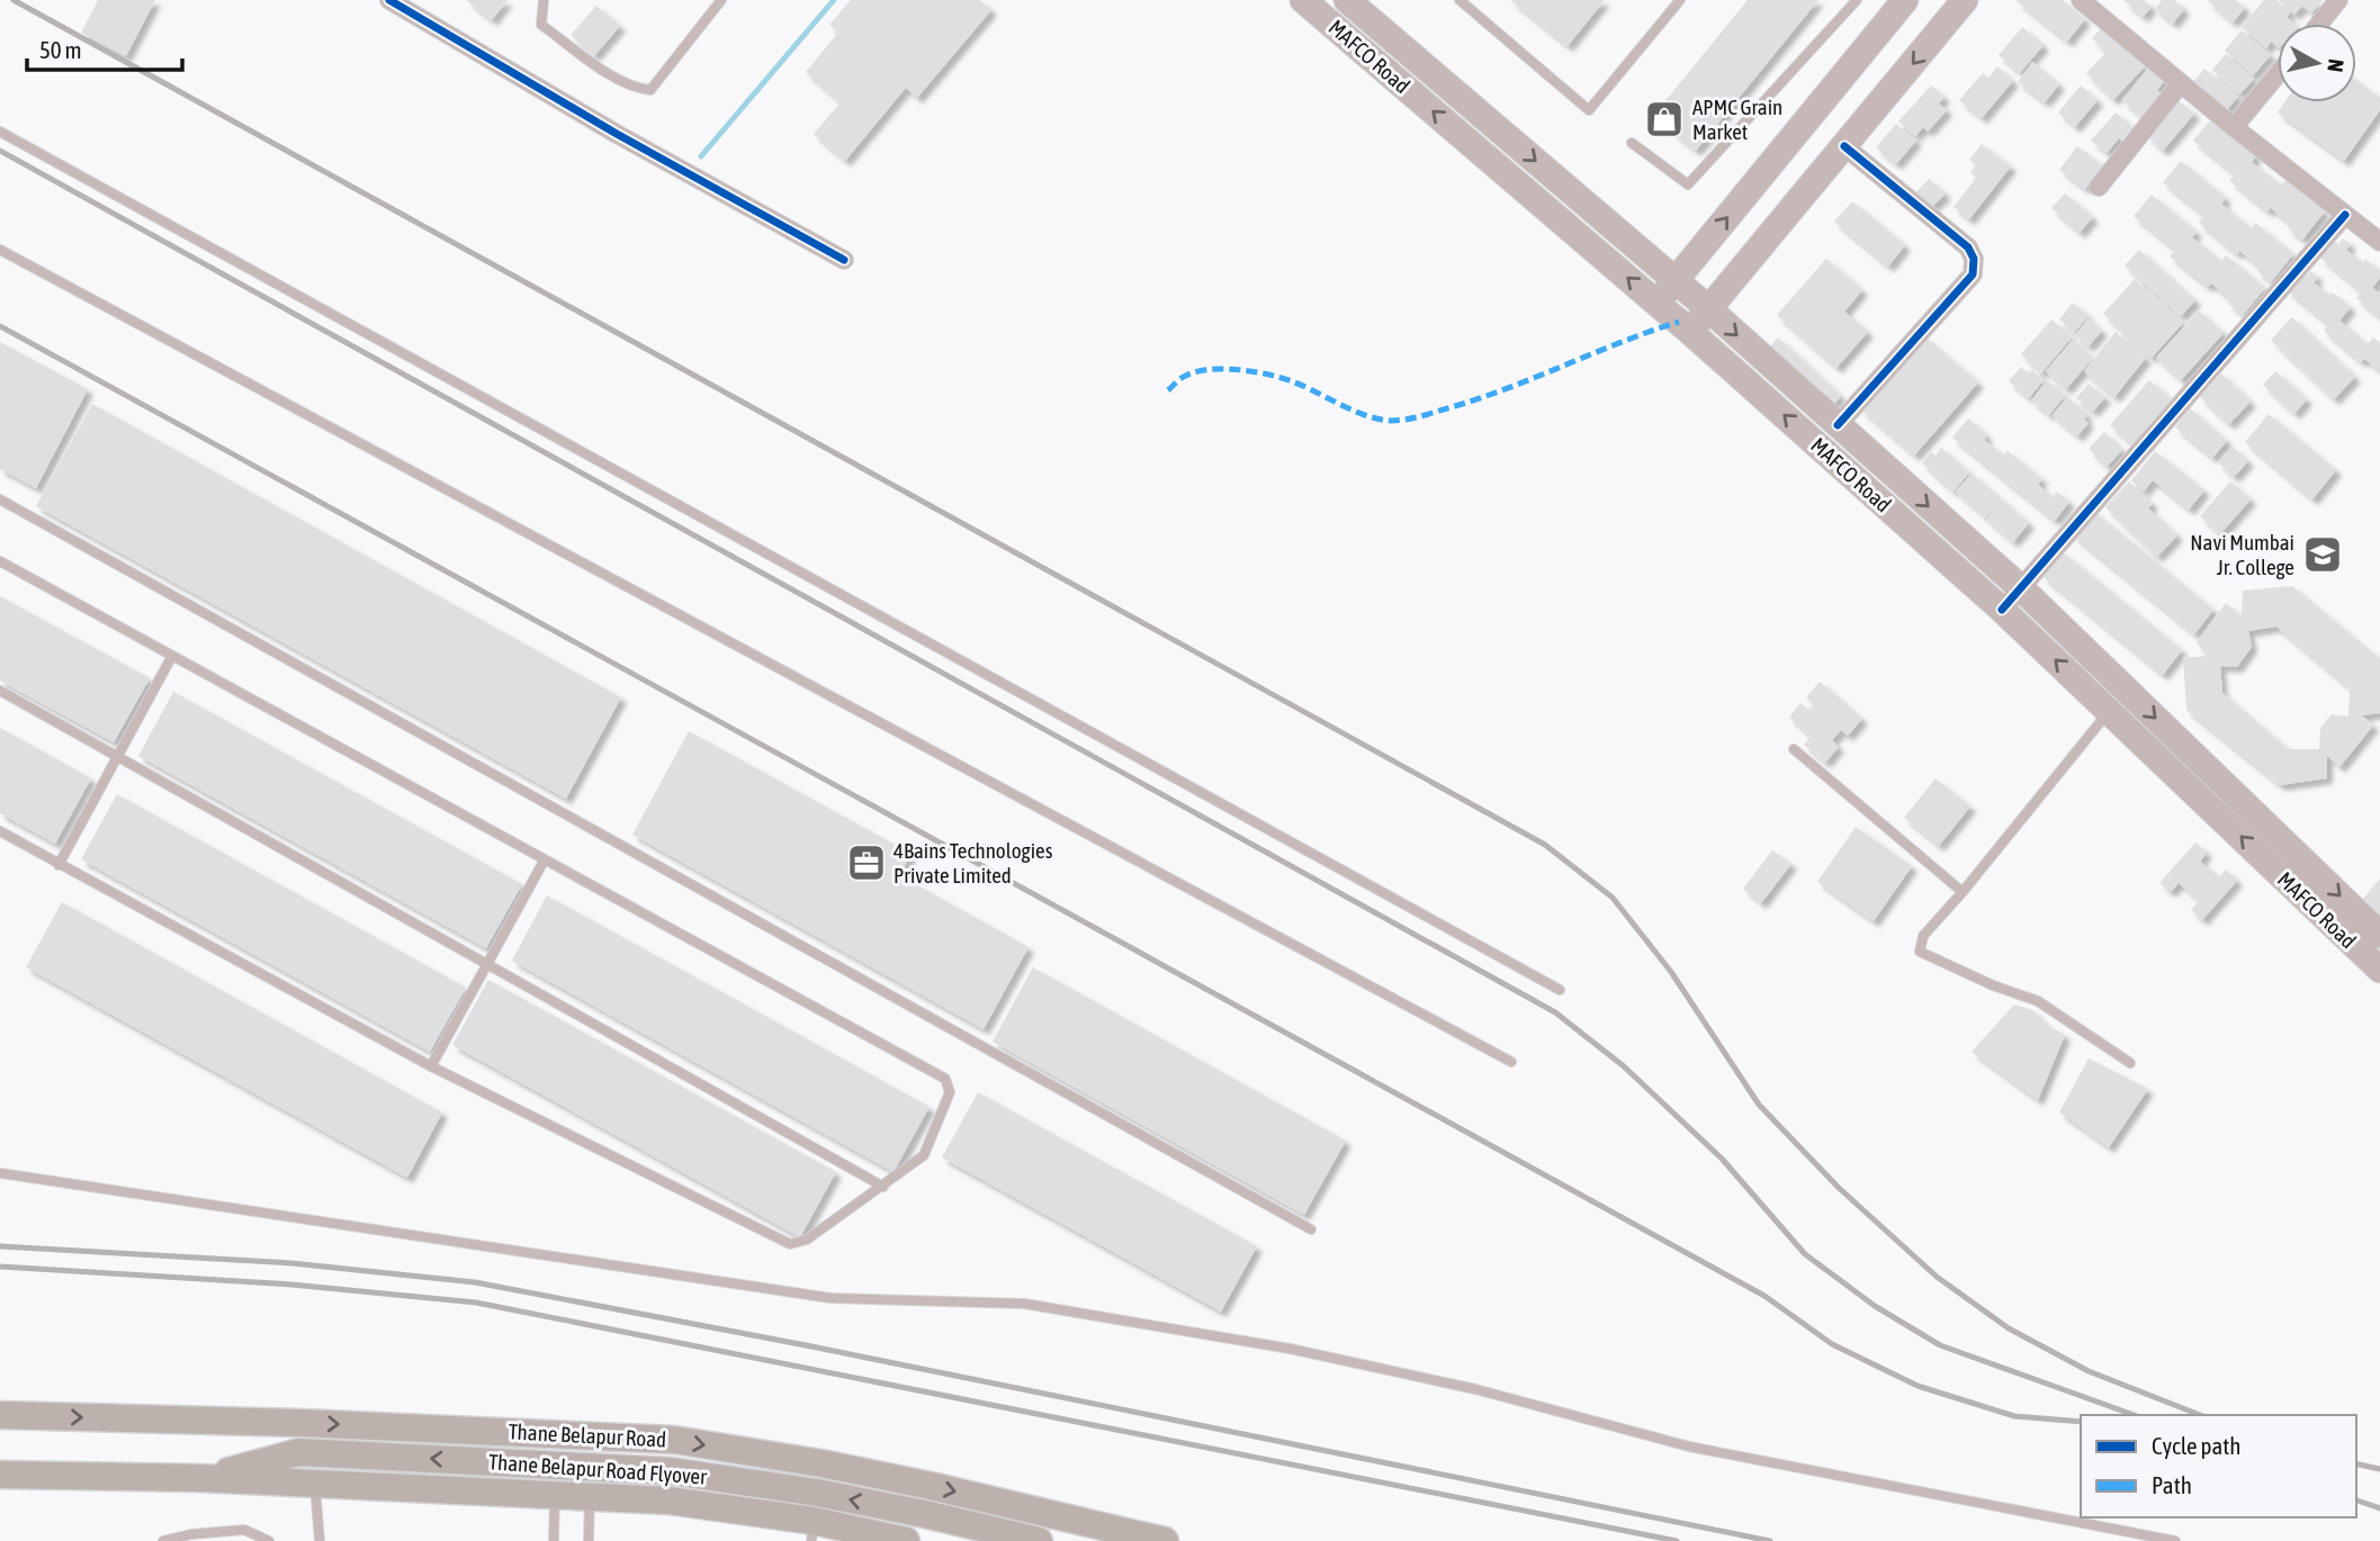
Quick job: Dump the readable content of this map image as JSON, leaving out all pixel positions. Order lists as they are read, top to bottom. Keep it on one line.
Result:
{"streets":{"main road":["MAFCO Road","Thane Belapur Road","Thane Belapur Road Flyover"]},"places":{"shop":["APMC Grain Market"],"school or university":["Navi Mumbai Jr. College"],"office":["4Bains Technologies Private Limited"]},"legend":["Cycle path","Path"],"scale_bar":"50 m","north":"right"}
